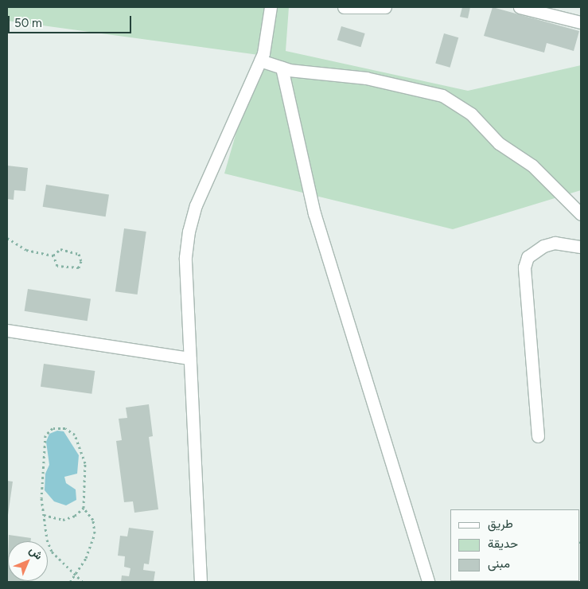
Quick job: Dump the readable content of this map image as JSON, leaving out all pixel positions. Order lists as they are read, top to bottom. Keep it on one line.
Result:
{"legend":["طريق","حديقة","مبنى"],"scale_bar":"50 m","north":"top right"}
